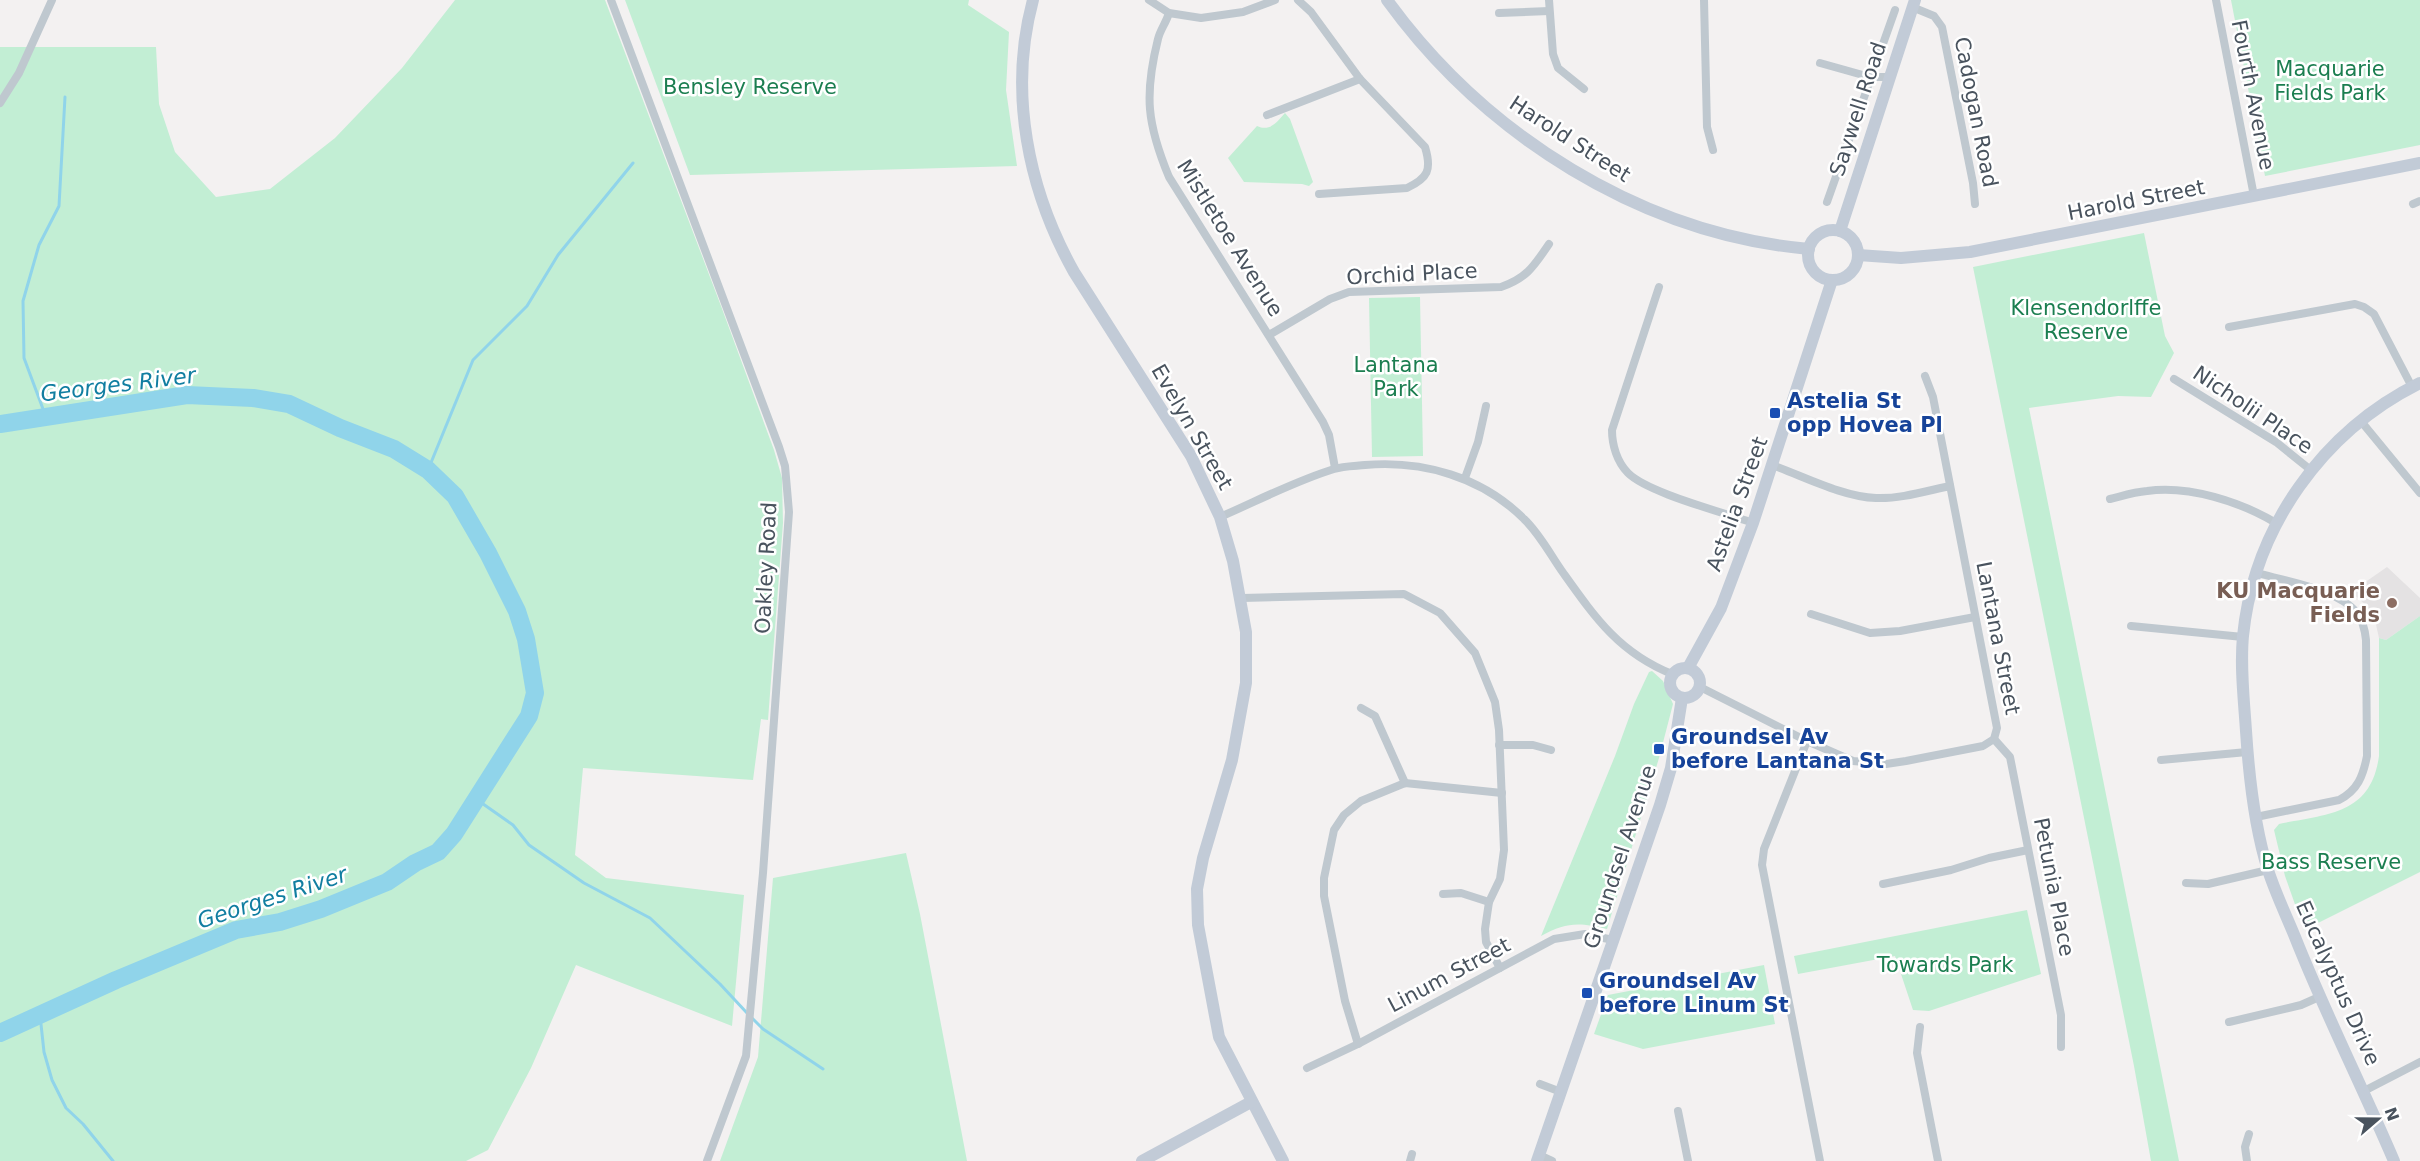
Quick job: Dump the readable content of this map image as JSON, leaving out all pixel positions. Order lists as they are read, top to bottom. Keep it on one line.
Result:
{"streets":{"street":["Fourth Avenue","Saywell Road","Cadogan Road","Harold Street","Mistletoe Avenue","Orchid Place","Nicholii Place","Evelyn Street","Astelia Street","Oakley Road","Lantana Street","Groundsel Avenue","Petunia Place","Linum Street","Eucalyptus Drive"]},"crossings":[["Fourth Avenue","Harold Street"],["Saywell Road","Cadogan Road"],["Saywell Road","Harold Street"],["Saywell Road","Astelia Street"],["Harold Street","Astelia Street"],["Mistletoe Avenue","Orchid Place"],["Nicholii Place","Eucalyptus Drive"],["Astelia Street","Lantana Street"],["Astelia Street","Groundsel Avenue"],["Lantana Street","Groundsel Avenue"],["Lantana Street","Petunia Place"],["Groundsel Avenue","Linum Street"]],"water":["Georges River"],"parks":["Macquarie Fields Park","Bensley Reserve","Klensendorlffe Reserve","Lantana Park","Bass Reserve","Towards Park"],"places":{"transit":["Astelia St opp Hovea Pl","Groundsel Av before Lantana St","Groundsel Av before Linum St"],"other":["KU Macquarie Fields"]},"north":"right"}
